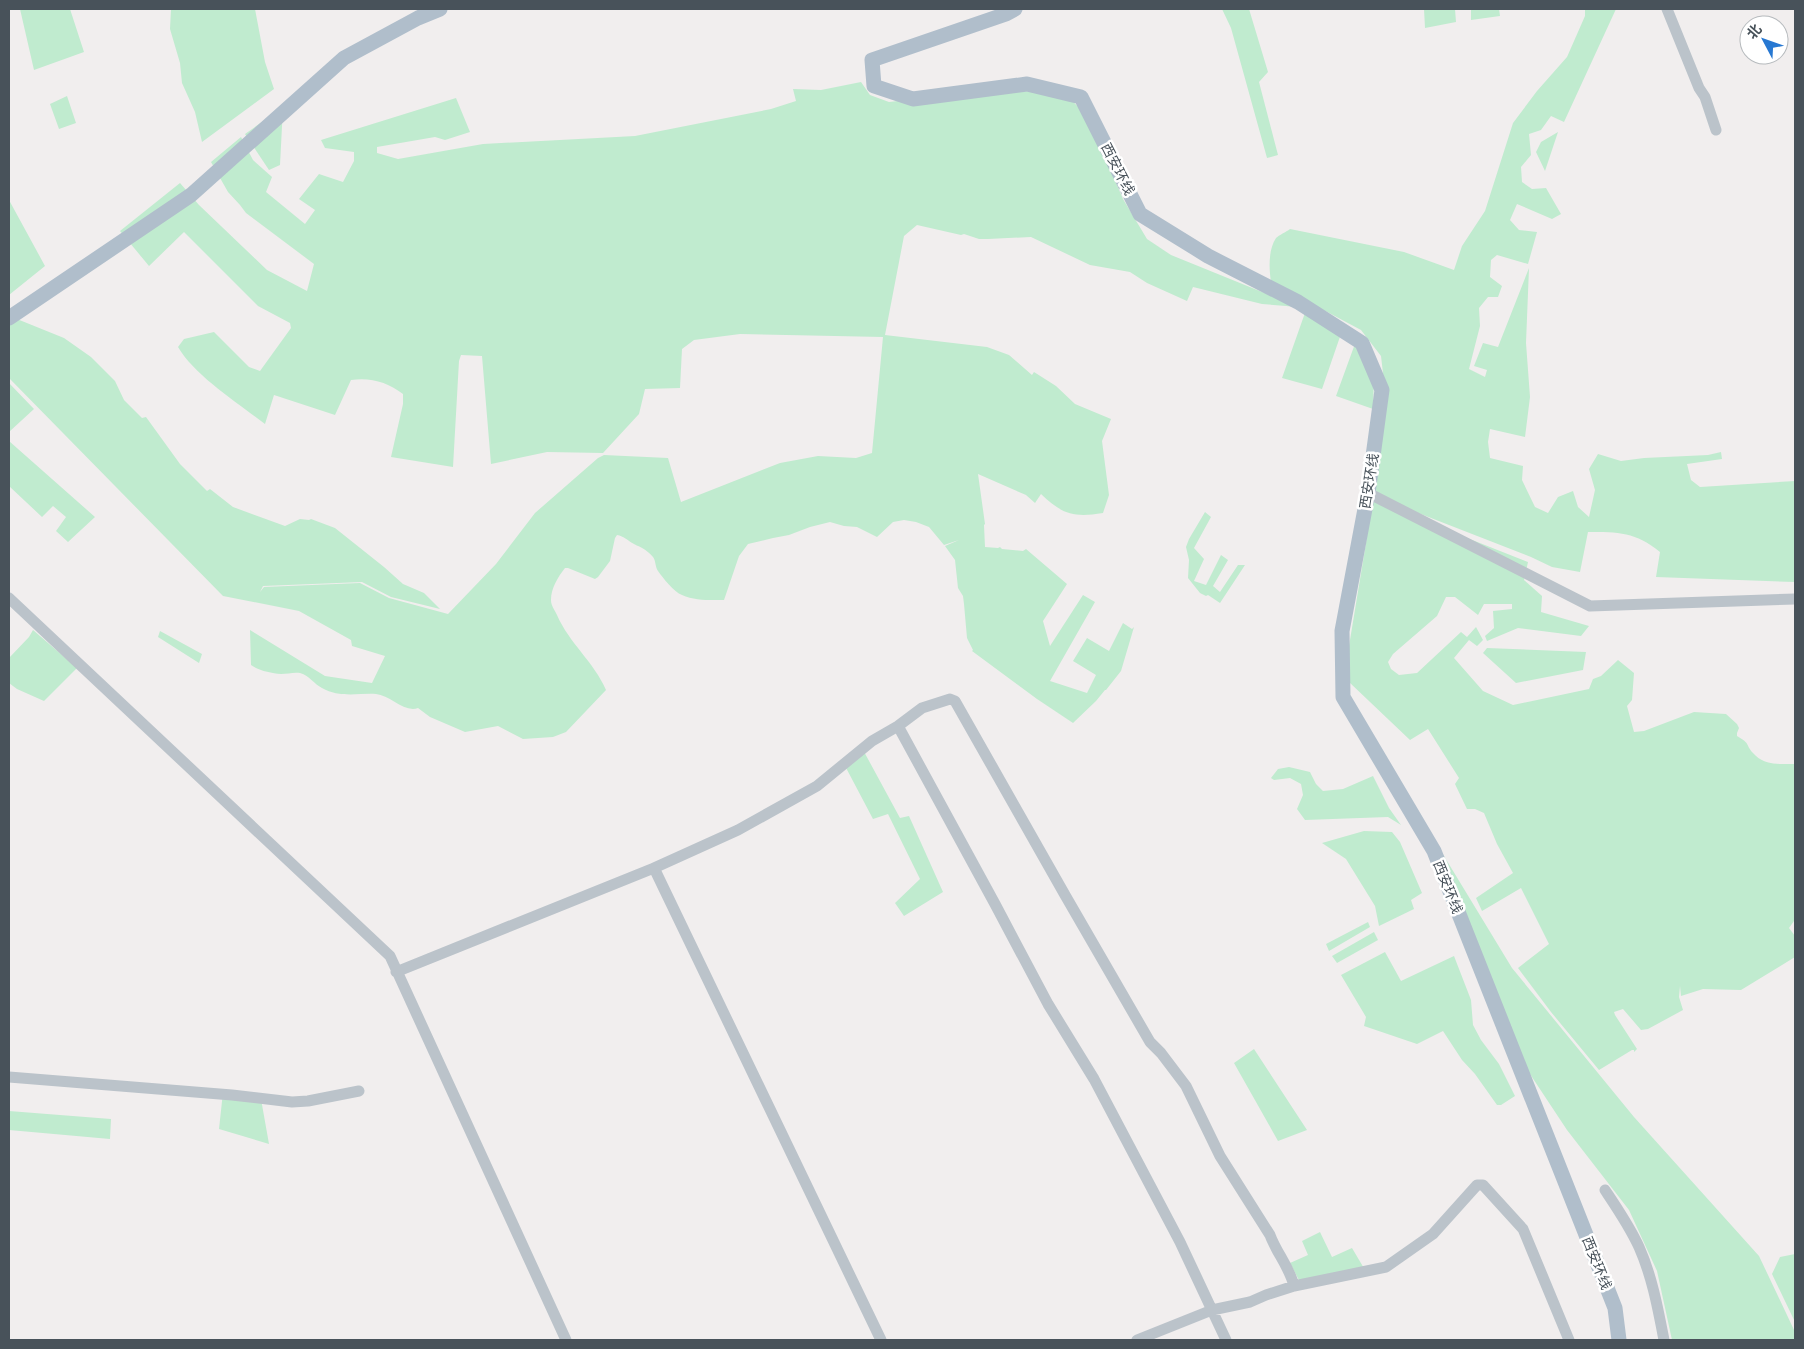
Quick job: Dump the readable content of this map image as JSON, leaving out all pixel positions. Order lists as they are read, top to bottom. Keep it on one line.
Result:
{"streets":{"main road":["西安环线"]},"north":"top left"}
